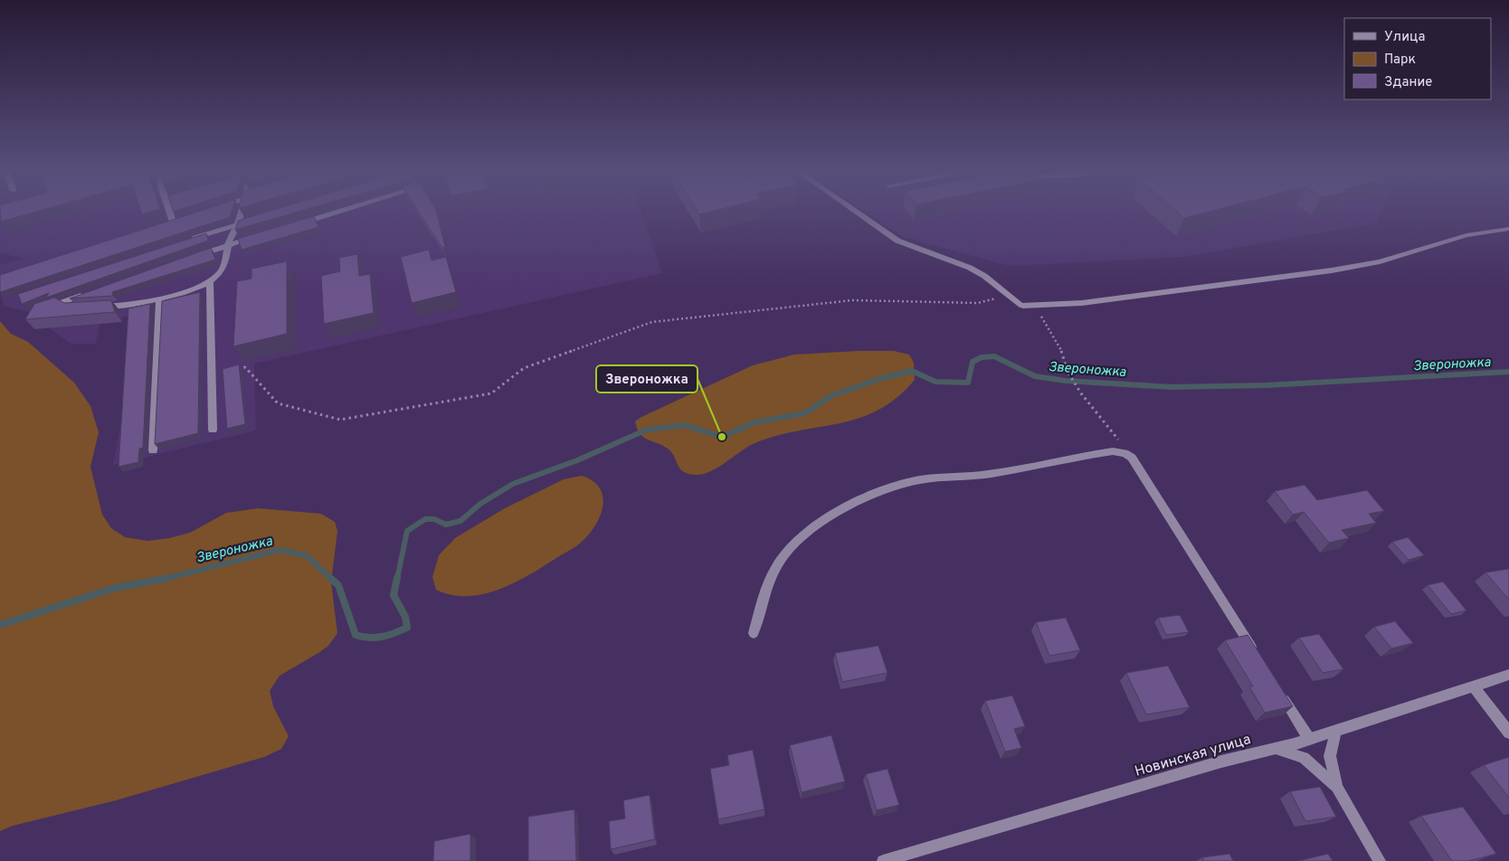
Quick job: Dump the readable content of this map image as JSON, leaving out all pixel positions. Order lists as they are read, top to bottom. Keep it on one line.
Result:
{"streets":{"street":["Новинская улица"]},"water":["Звероножка"],"places":["Звероножка"],"legend":["Улица","Парк","Здание"]}
